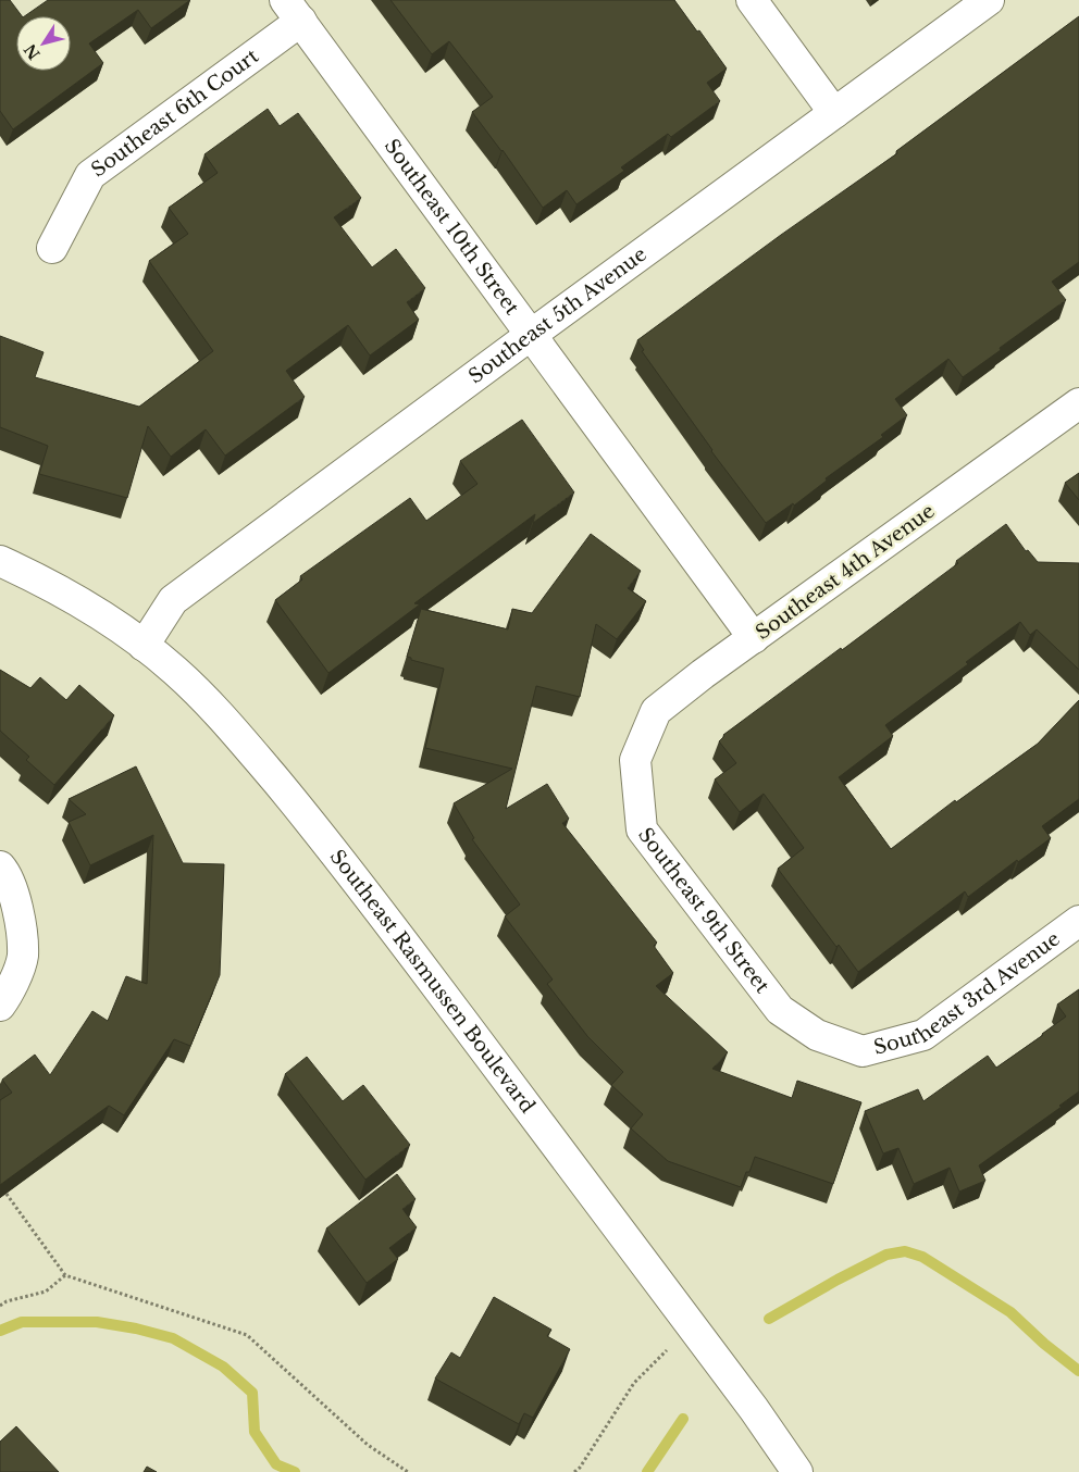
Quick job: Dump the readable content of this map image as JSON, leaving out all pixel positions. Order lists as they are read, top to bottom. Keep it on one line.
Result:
{"streets":{"street":["Southeast 6th Court","Southeast 10th Street","Southeast 5th Avenue","Southeast 4th Avenue","Southeast 9th Street","Southeast Rasmussen Boulevard","Southeast 3rd Avenue"]},"crossings":[["Southeast 6th Court","Southeast 10th Street"],["Southeast 10th Street","Southeast 5th Avenue"],["Southeast 10th Street","Southeast 4th Avenue"],["Southeast 5th Avenue","Southeast Rasmussen Boulevard"],["Southeast 4th Avenue","Southeast 9th Street"],["Southeast 9th Street","Southeast 3rd Avenue"]],"north":"bottom left"}
